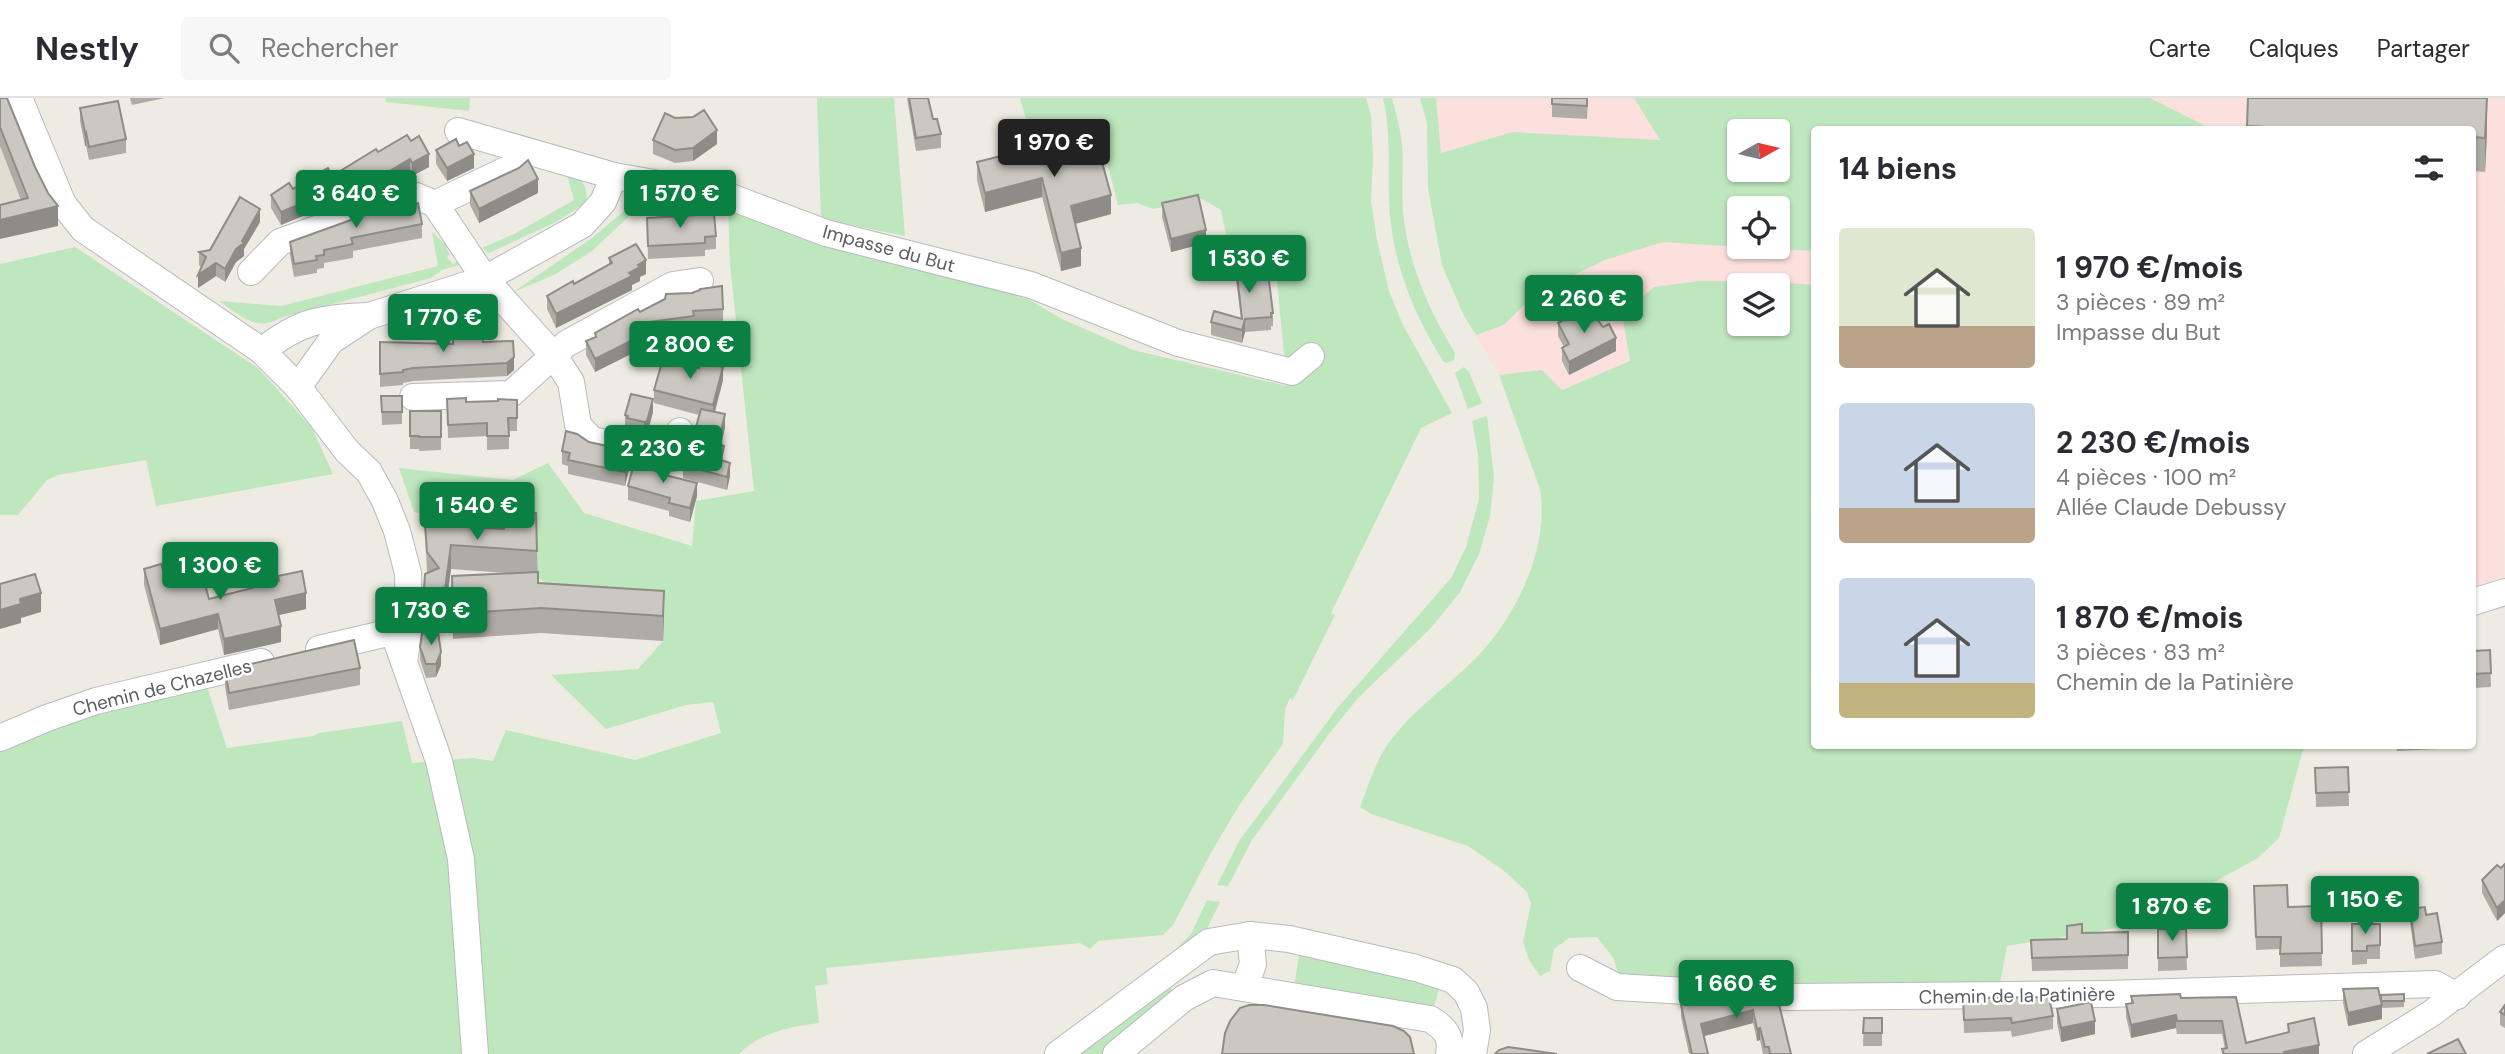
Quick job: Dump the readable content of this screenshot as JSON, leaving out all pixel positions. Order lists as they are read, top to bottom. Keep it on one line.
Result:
{"streets":{"street":["Impasse du But","Chemin de Chazelles","Chemin de la Patinière"]},"north":"right","page":{"header":"Nestly","search":"Rechercher","nav":["Carte","Calques","Partager"],"price":["1 970 €","3 640 €","1 570 €","1 530 €","2 260 €","1 770 €","2 800 €","2 230 €","1 540 €","1 300 €","1 730 €","1 150 €","1 870 €","1 660 €"],"heading":"14 biens","list":[{"name":"1 970 €/mois","note":"3 pièces · 89 m² · Impasse du But"},{"name":"2 230 €/mois","note":"4 pièces · 100 m² · Allée Claude Debussy"},{"name":"1 870 €/mois","note":"3 pièces · 83 m² · Chemin de la Patinière"}]}}
